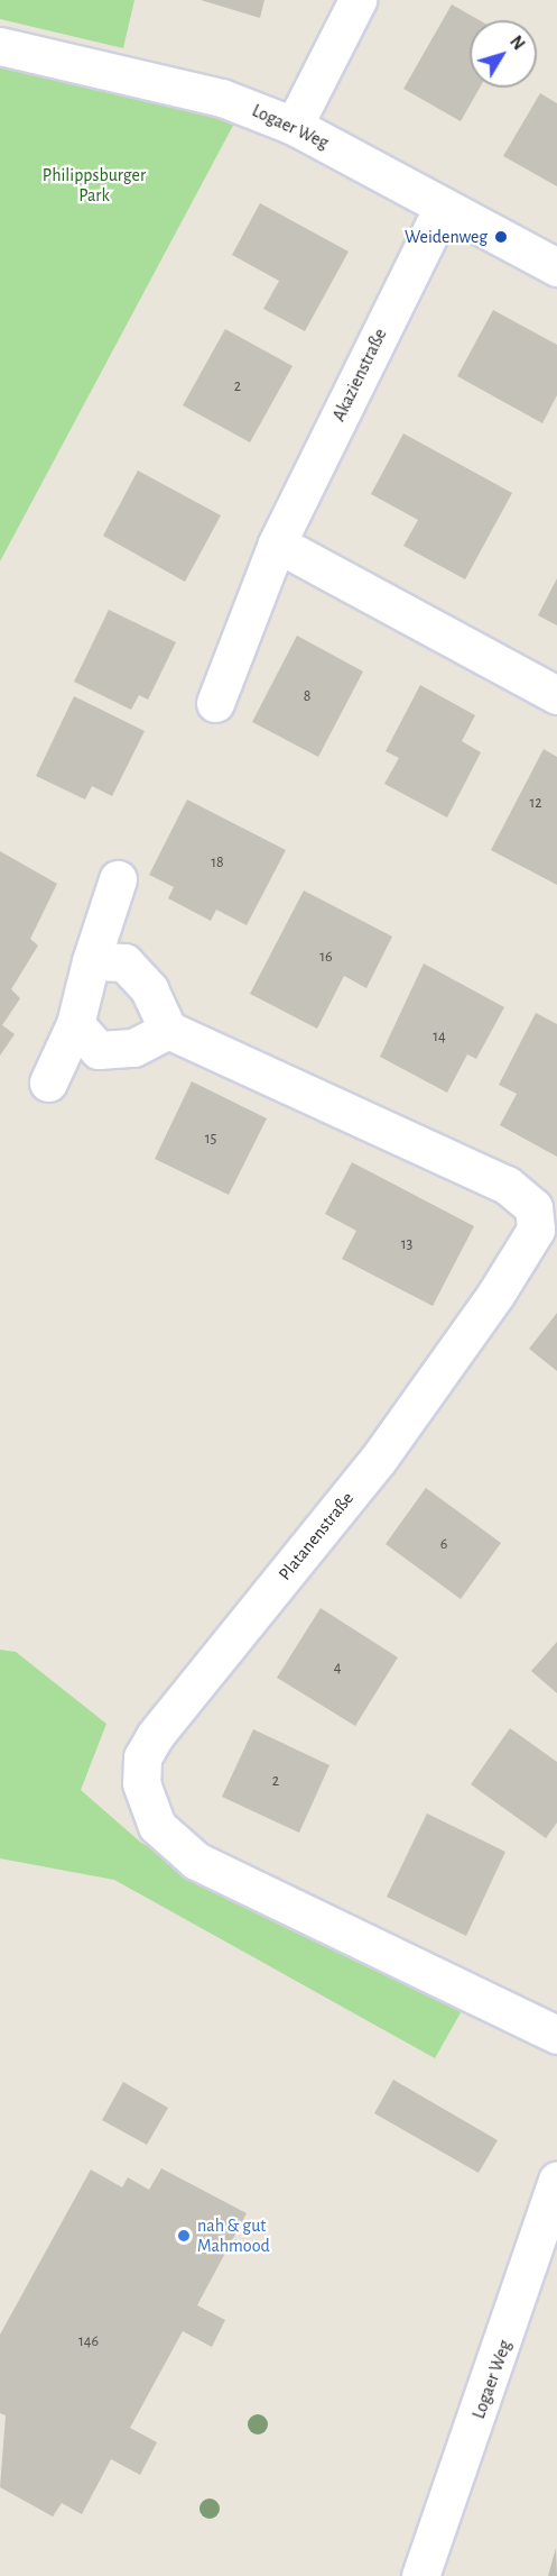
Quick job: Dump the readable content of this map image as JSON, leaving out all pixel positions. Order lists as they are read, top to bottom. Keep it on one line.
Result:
{"streets":{"street":["Logaer Weg","Akazienstraße","Platanenstraße"]},"crossings":[["Logaer Weg","Akazienstraße"]],"parks":["Philippsburger Park"],"places":["Weidenweg","nah & gut Mahmood"],"house_numbers":["2","8","12","18","16","14","15","13","6","4","2","146"],"north":"top right"}
